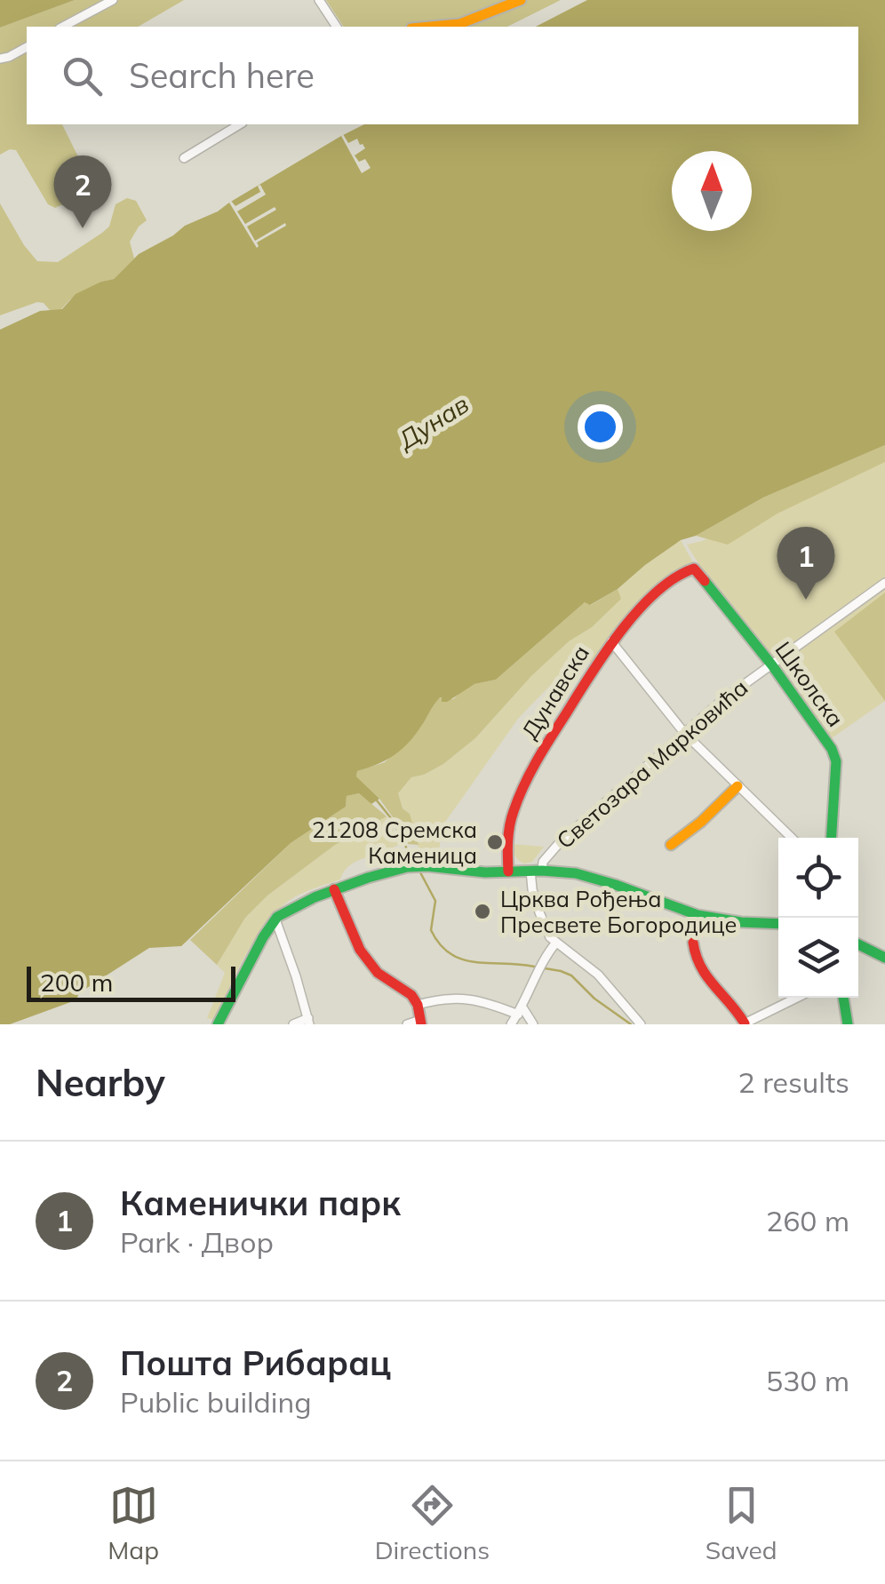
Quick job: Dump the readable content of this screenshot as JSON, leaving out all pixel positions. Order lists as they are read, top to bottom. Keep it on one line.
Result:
{"streets":{"street":["Школска","Дунавска","Светозара Марковића"]},"crossings":[["Школска","Дунавска"],["Школска","Светозара Марковића"]],"water":["Дунав"],"places":["21208 Сремска Каменица","Црква Рођења Пресвете Богородице"],"scale_bar":"200 m","north":"top","page":{"search":"Search here","pins":["2","1"],"scale":"200 m","heading":["Nearby","2 results"],"list":[{"mark":"1","name":"Каменички парк","note":"Park · Двор","value":"260 m"},{"mark":"2","name":"Пошта Рибарац","note":"Public building","value":"530 m"}],"nav":["Map","Directions","Saved"]}}
